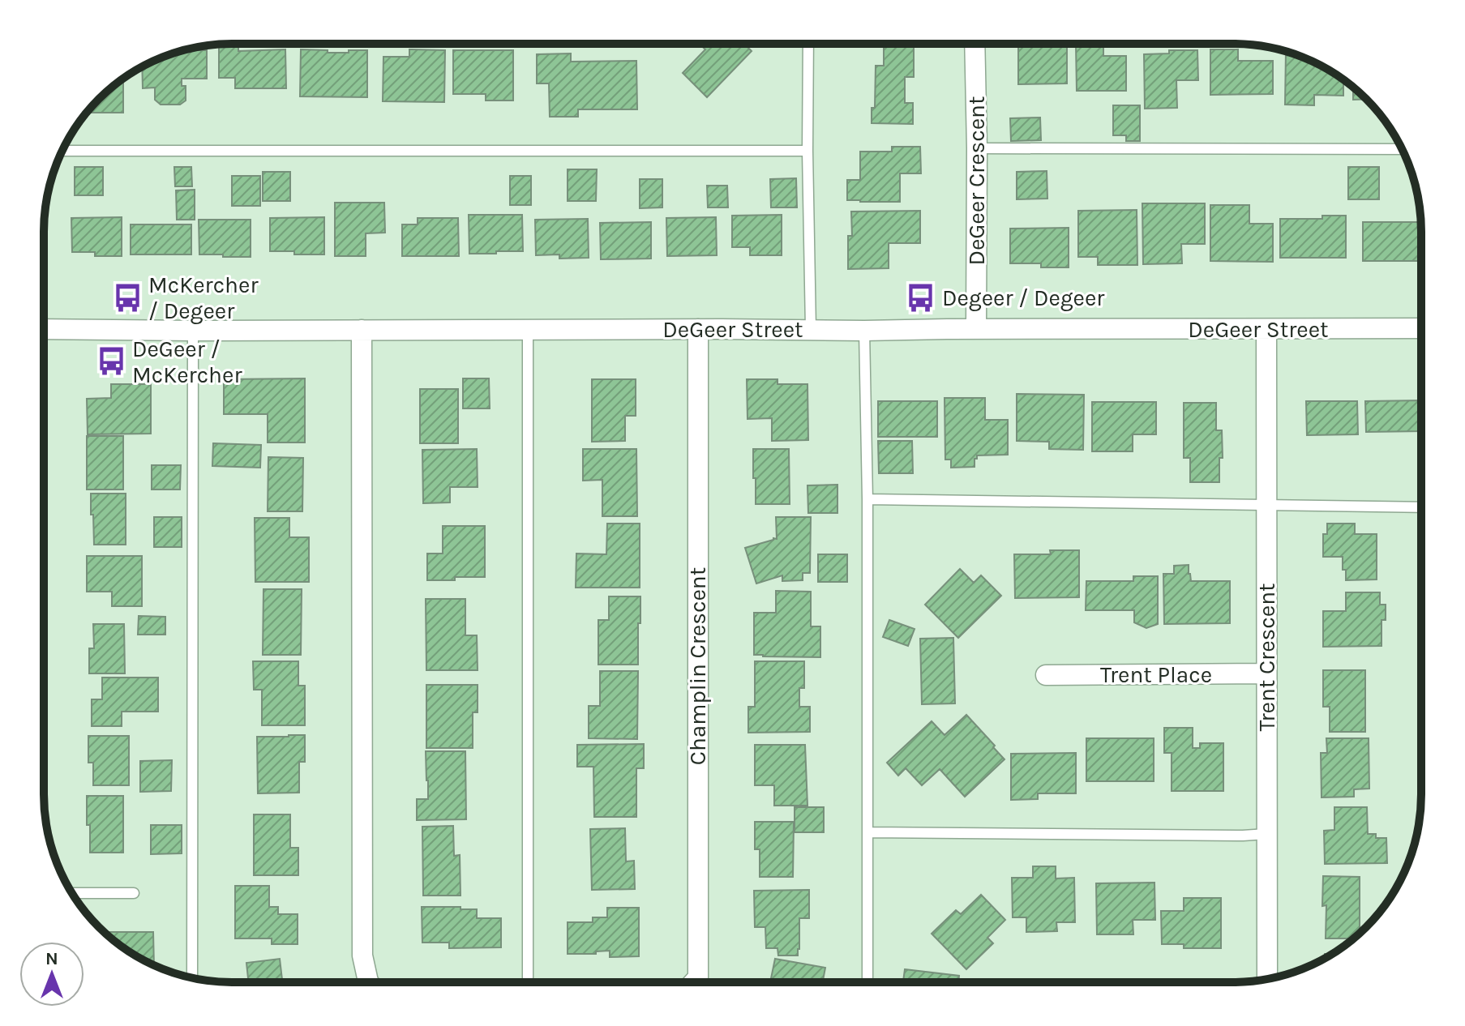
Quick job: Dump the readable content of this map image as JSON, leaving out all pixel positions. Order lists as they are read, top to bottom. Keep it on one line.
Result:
{"streets":{"street":["DeGeer Crescent","DeGeer Street","Trent Crescent","Champlin Crescent","Trent Place"]},"crossings":[["DeGeer Crescent","DeGeer Street"],["DeGeer Street","Trent Crescent"],["DeGeer Street","Champlin Crescent"],["Trent Crescent","Trent Place"]],"places":{"bus stop":["McKercher / Degeer","Degeer / Degeer","DeGeer / McKercher"]},"north":"top"}
